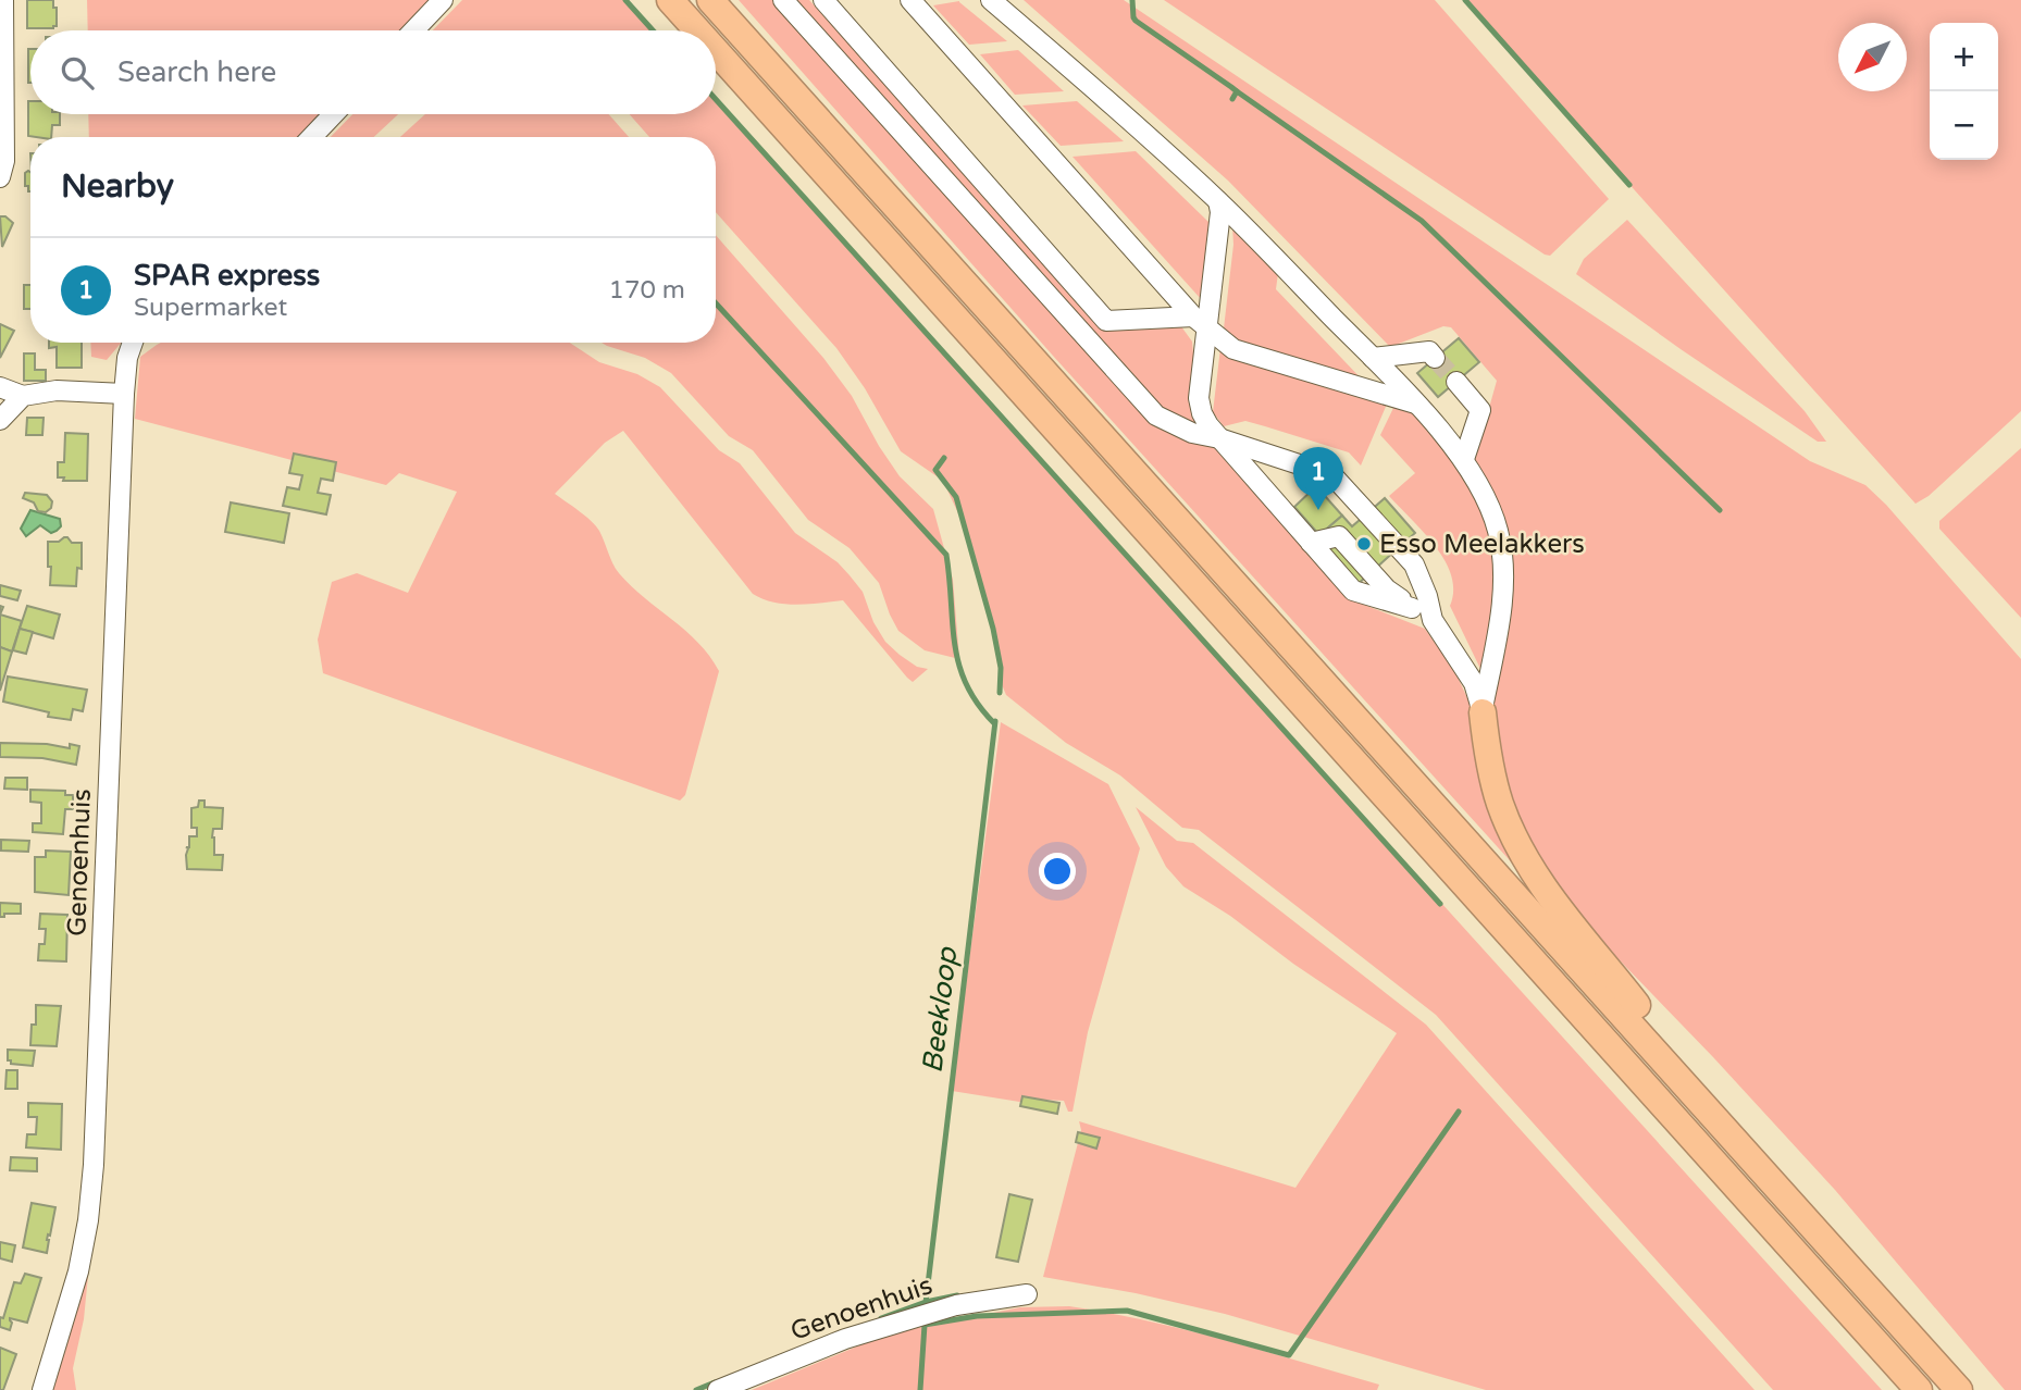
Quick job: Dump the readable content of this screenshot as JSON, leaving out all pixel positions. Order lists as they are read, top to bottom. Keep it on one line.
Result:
{"streets":{"street":["Genoenhuis"]},"water":["Beekloop"],"places":["Esso Meelakkers"],"north":"bottom left","page":{"map_buttons":["+","−"],"search":"Search here","heading":"Nearby","list":[{"mark":"1","name":"SPAR express","note":"Supermarket","value":"170 m"}],"pins":"1"}}
